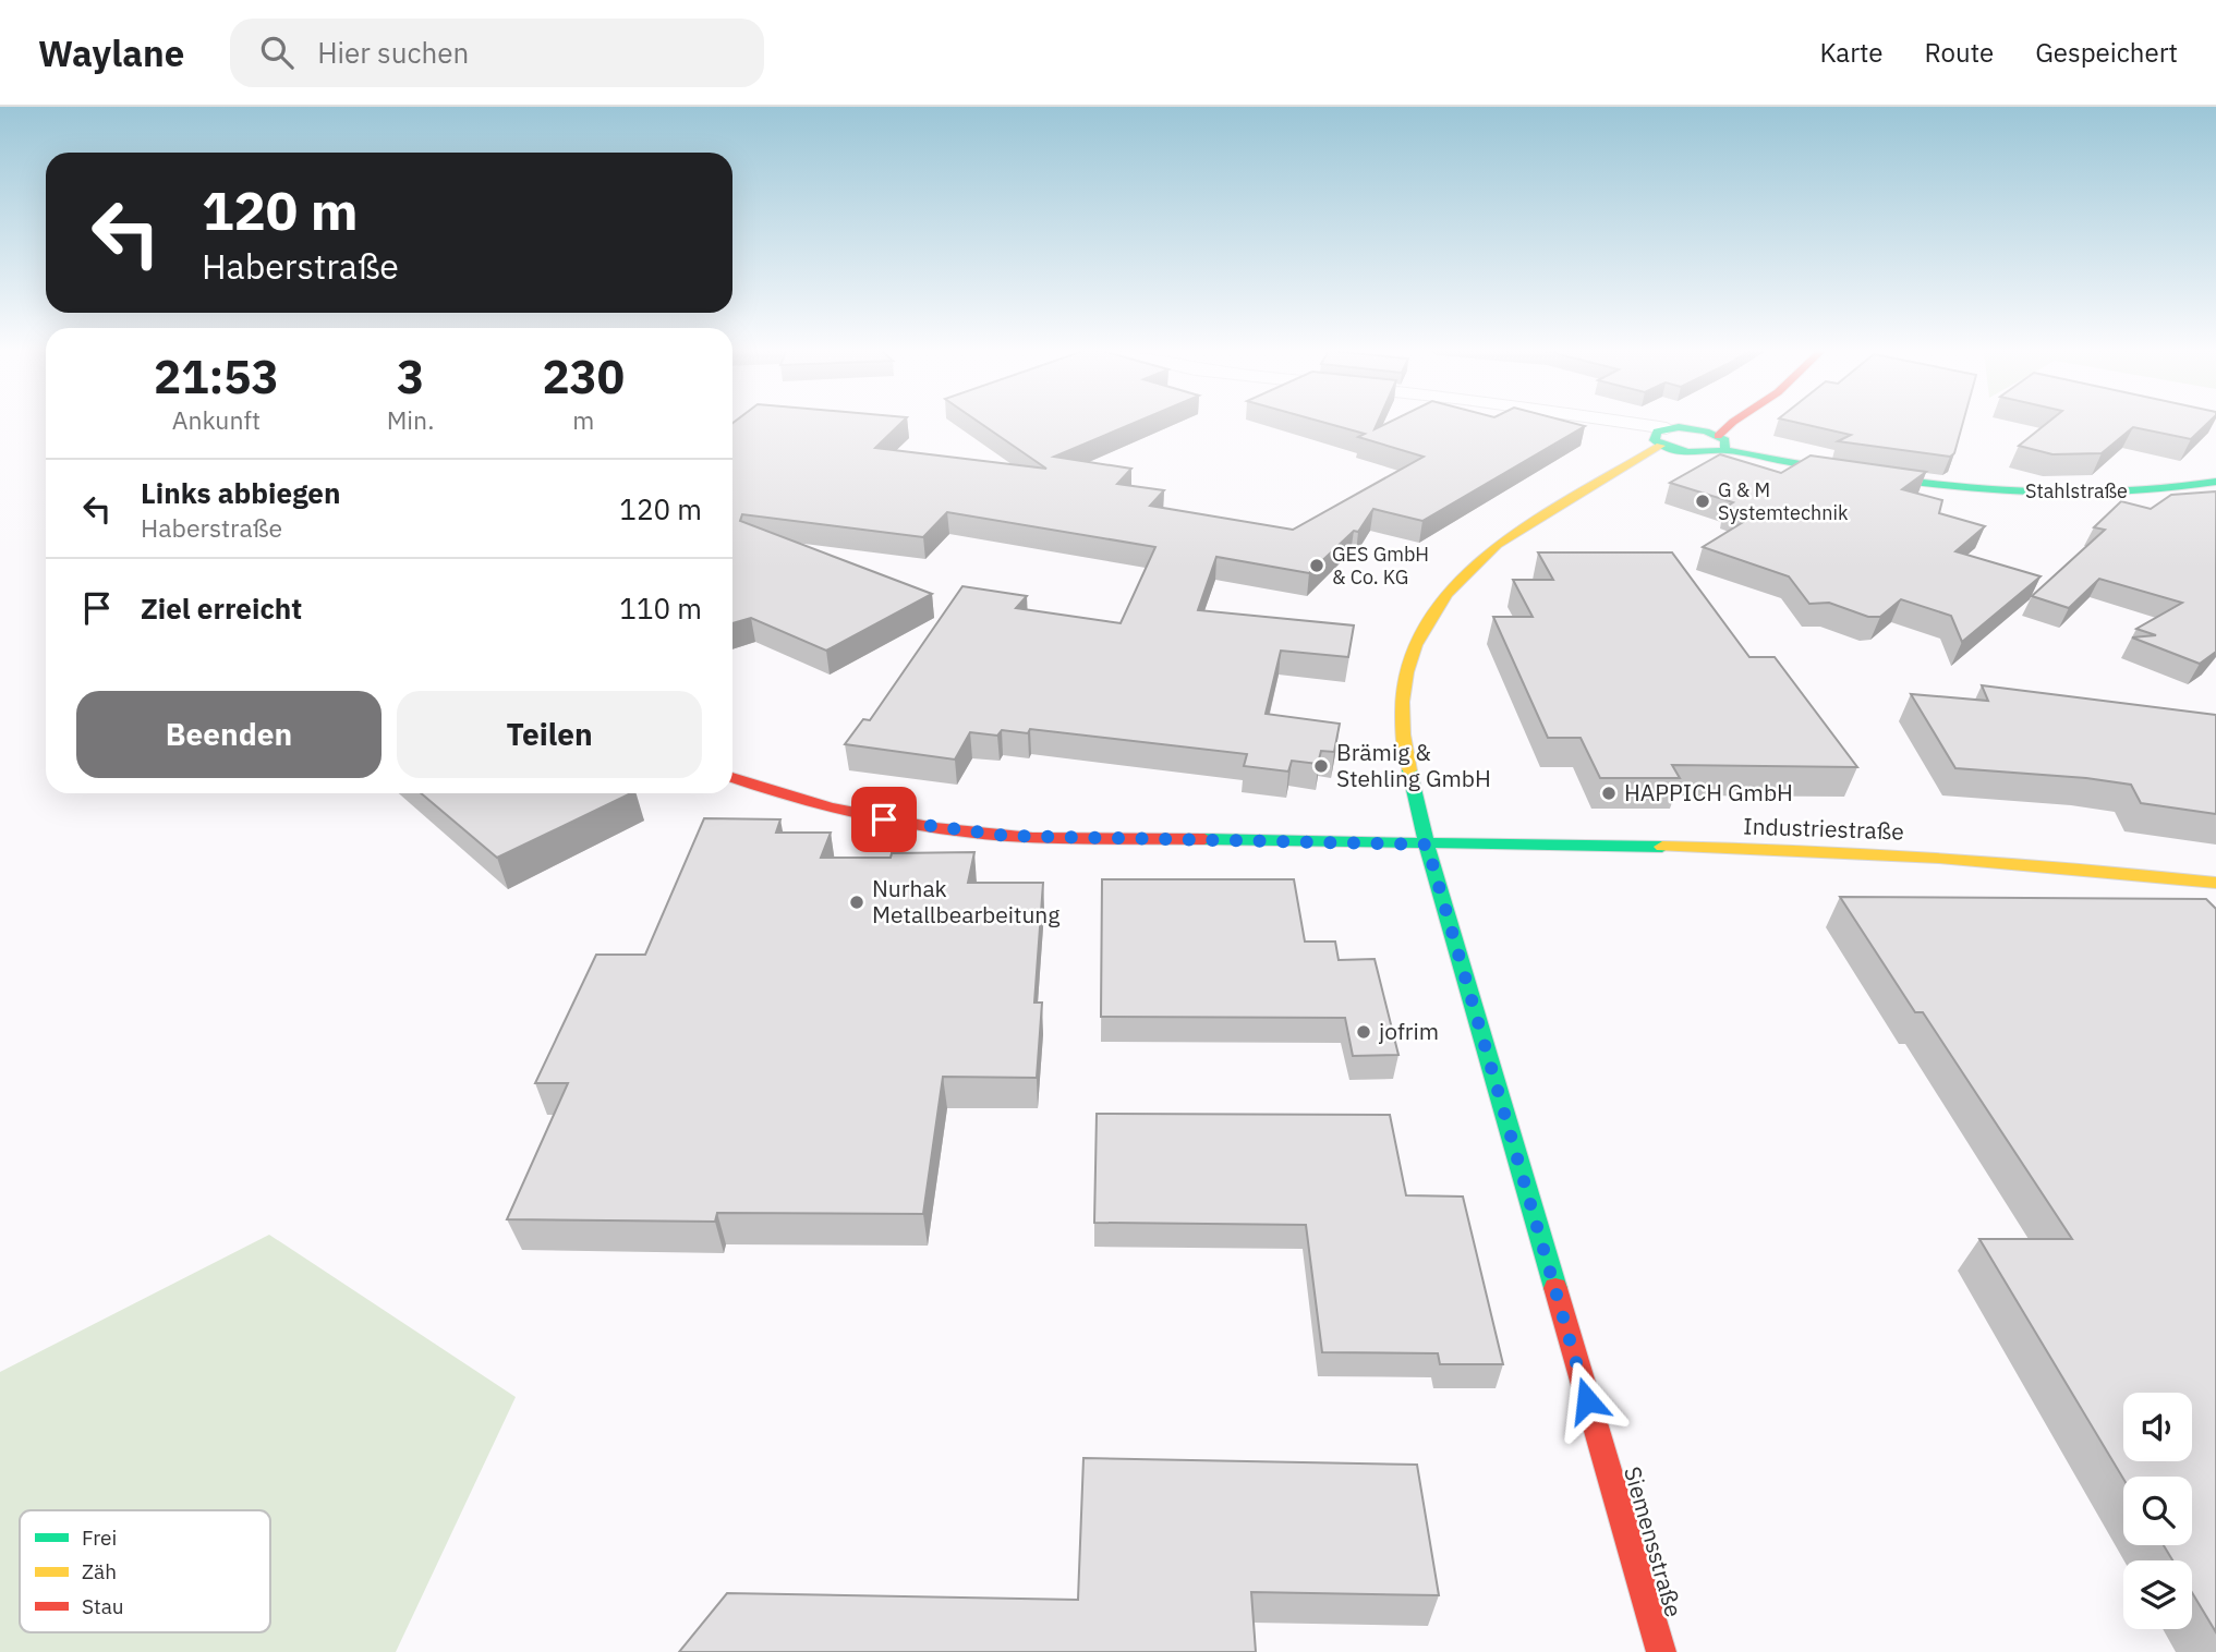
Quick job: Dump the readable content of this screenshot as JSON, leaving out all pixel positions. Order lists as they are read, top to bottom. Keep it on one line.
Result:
{"streets":{"street":["Stahlstraße","Industriestraße","Siemensstraße"]},"crossings":[["Industriestraße","Siemensstraße"]],"places":["G & M Systemtechnik","GES GmbH & Co. KG","Brämig & Stehling GmbH","HAPPICH GmbH","Nurhak Metallbearbeitung","jofrim"],"legend":["Frei","Zäh","Stau"],"page":{"header":"Waylane","search":"Hier suchen","nav":["Karte","Route","Gespeichert"],"turn":["120 m","Haberstraße"],"eta":["21:53","Ankunft","3","Min.","230","m"],"list":[{"name":"Links abbiegen","note":"Haberstraße","value":"120 m"},{"name":"Ziel erreicht","value":"110 m"}],"buttons":["Beenden","Teilen"]}}
